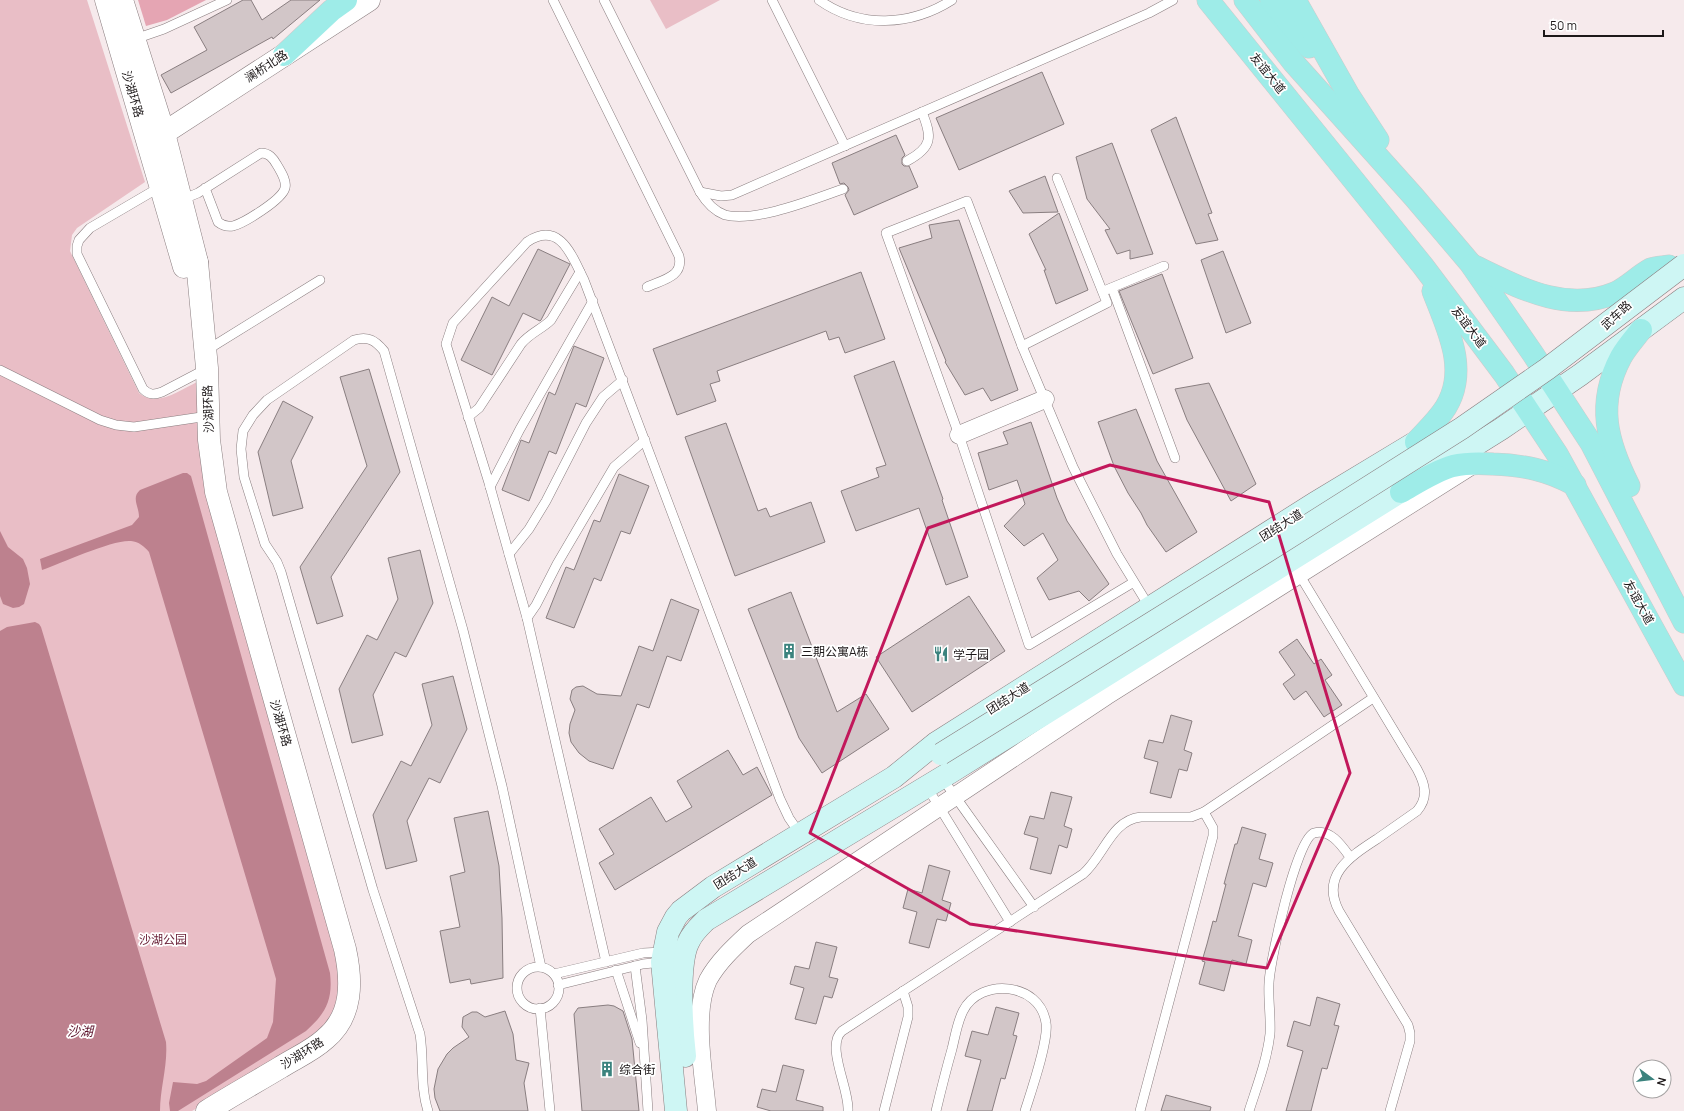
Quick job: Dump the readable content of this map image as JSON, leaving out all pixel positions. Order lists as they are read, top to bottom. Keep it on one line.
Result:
{"streets":{"main road":["友谊大道","武车路","团结大道"],"street":["澜桥北路","沙湖环路"]},"crossings":[["澜桥北路","沙湖环路"],["友谊大道","团结大道"]],"water":["沙湖"],"parks":["沙湖公园"],"places":{"building":["三期公寓A栋","综合街"],"restaurant":["学子园"]},"scale_bar":"50 m","north":"right"}
